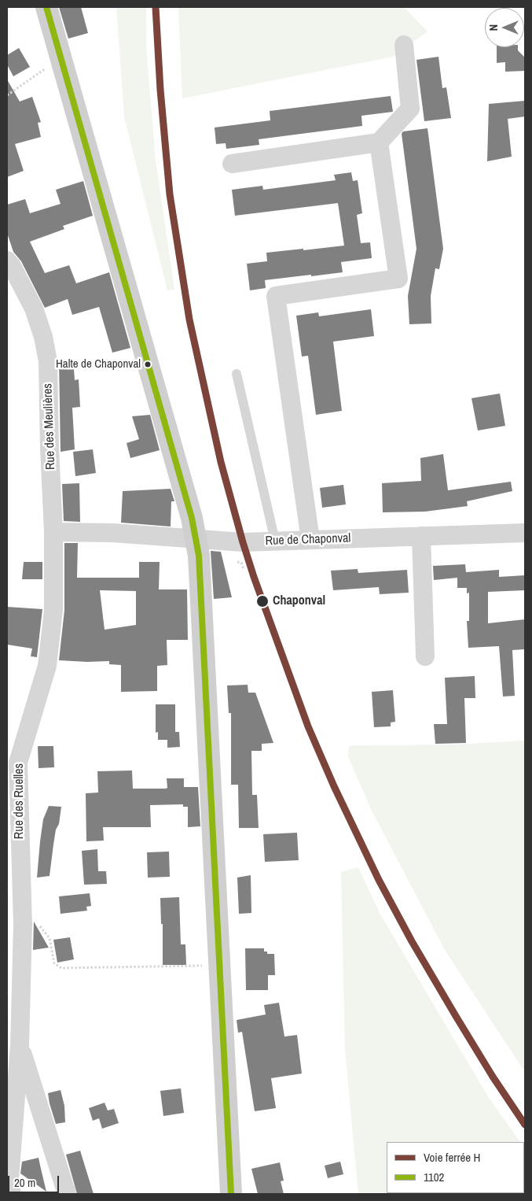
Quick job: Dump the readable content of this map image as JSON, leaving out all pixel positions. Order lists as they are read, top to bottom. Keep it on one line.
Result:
{"streets":{"street":["Rue des Meulières","Rue de Chaponval","Rue des Ruelles"]},"crossings":[["Rue des Meulières","Rue des Ruelles"]],"places":["Halte de Chaponval","Chaponval"],"lines":["rail line H","transit line 1102"],"legend":["Voie ferrée H","1102"],"scale_bar":"20 m","north":"left"}
